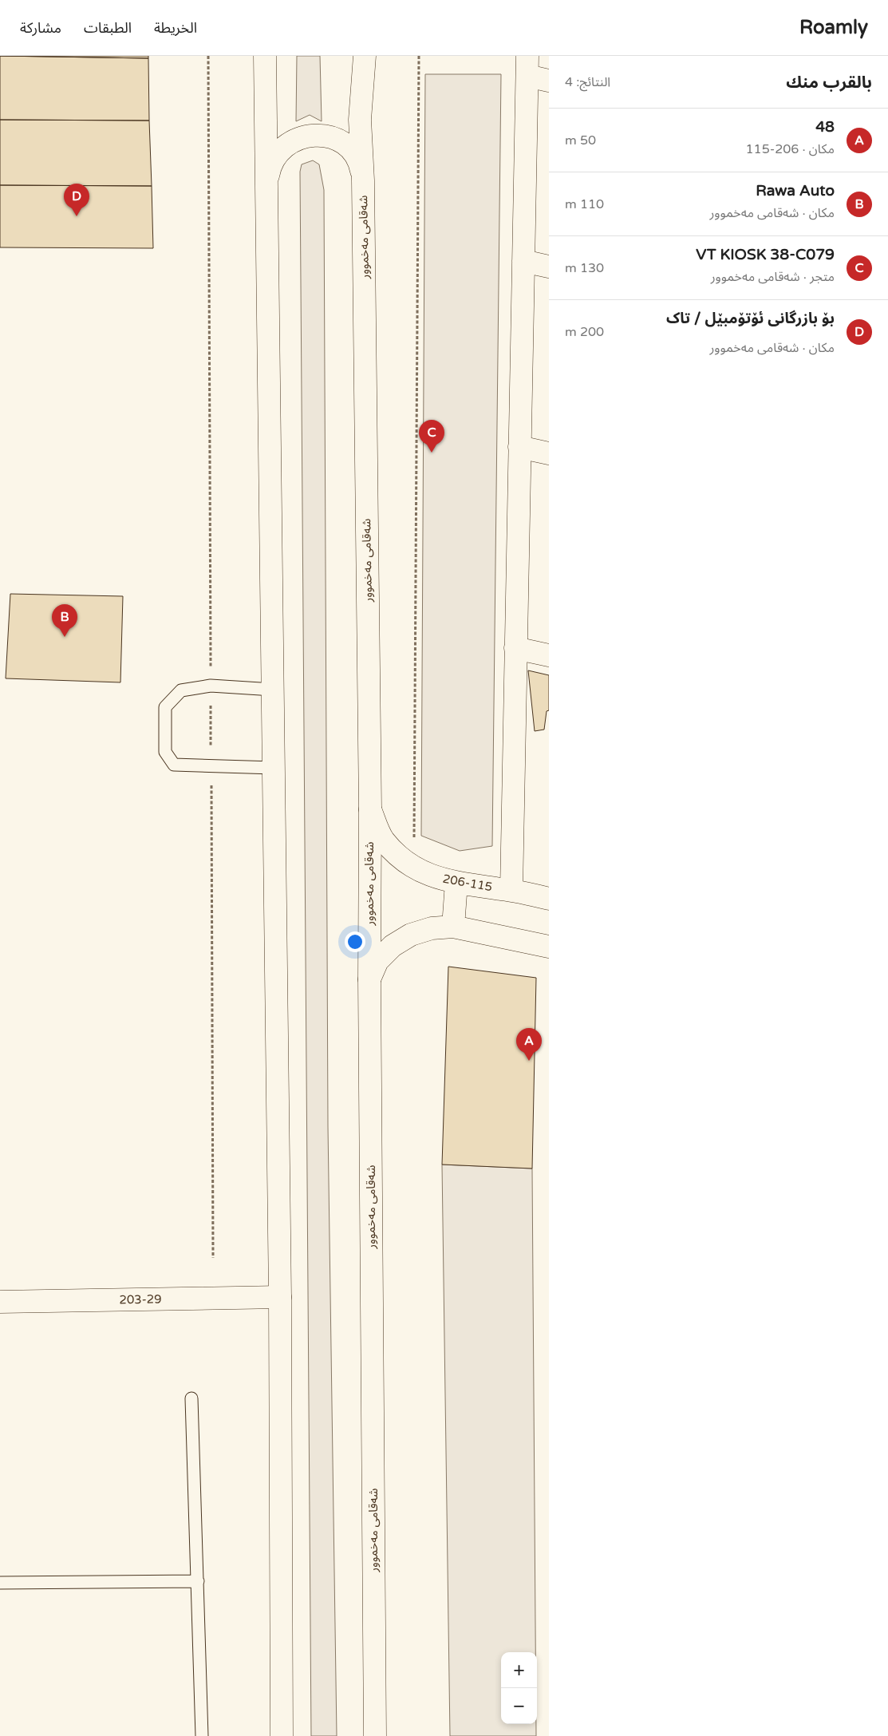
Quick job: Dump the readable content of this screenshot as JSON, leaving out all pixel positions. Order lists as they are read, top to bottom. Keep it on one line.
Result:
{"streets":{"main road":["شەقامی مەخموور","206-115","203-29"]},"crossings":[["شەقامی مەخموور","206-115"]],"page":{"header":"Roamly","nav":["الخريطة","الطبقات","مشاركة"],"heading":["بالقرب منك","النتائج: 4"],"list":[{"mark":"A","name":"48","note":"مكان · 206-115","value":"50 m"},{"mark":"B","name":"Rawa Auto","note":"مكان · شەقامی مەخموور","value":"110 m"},{"mark":"C","name":"VT KIOSK 38-C079","note":"متجر · شەقامی مەخموور","value":"130 m"},{"mark":"D","name":"بۆ بازرگانى ئۆتۆمبێل / تاک","note":"مكان · شەقامی مەخموور","value":"200 m"}],"pins":["D","C","B","A"],"map_buttons":["+","−"]}}
